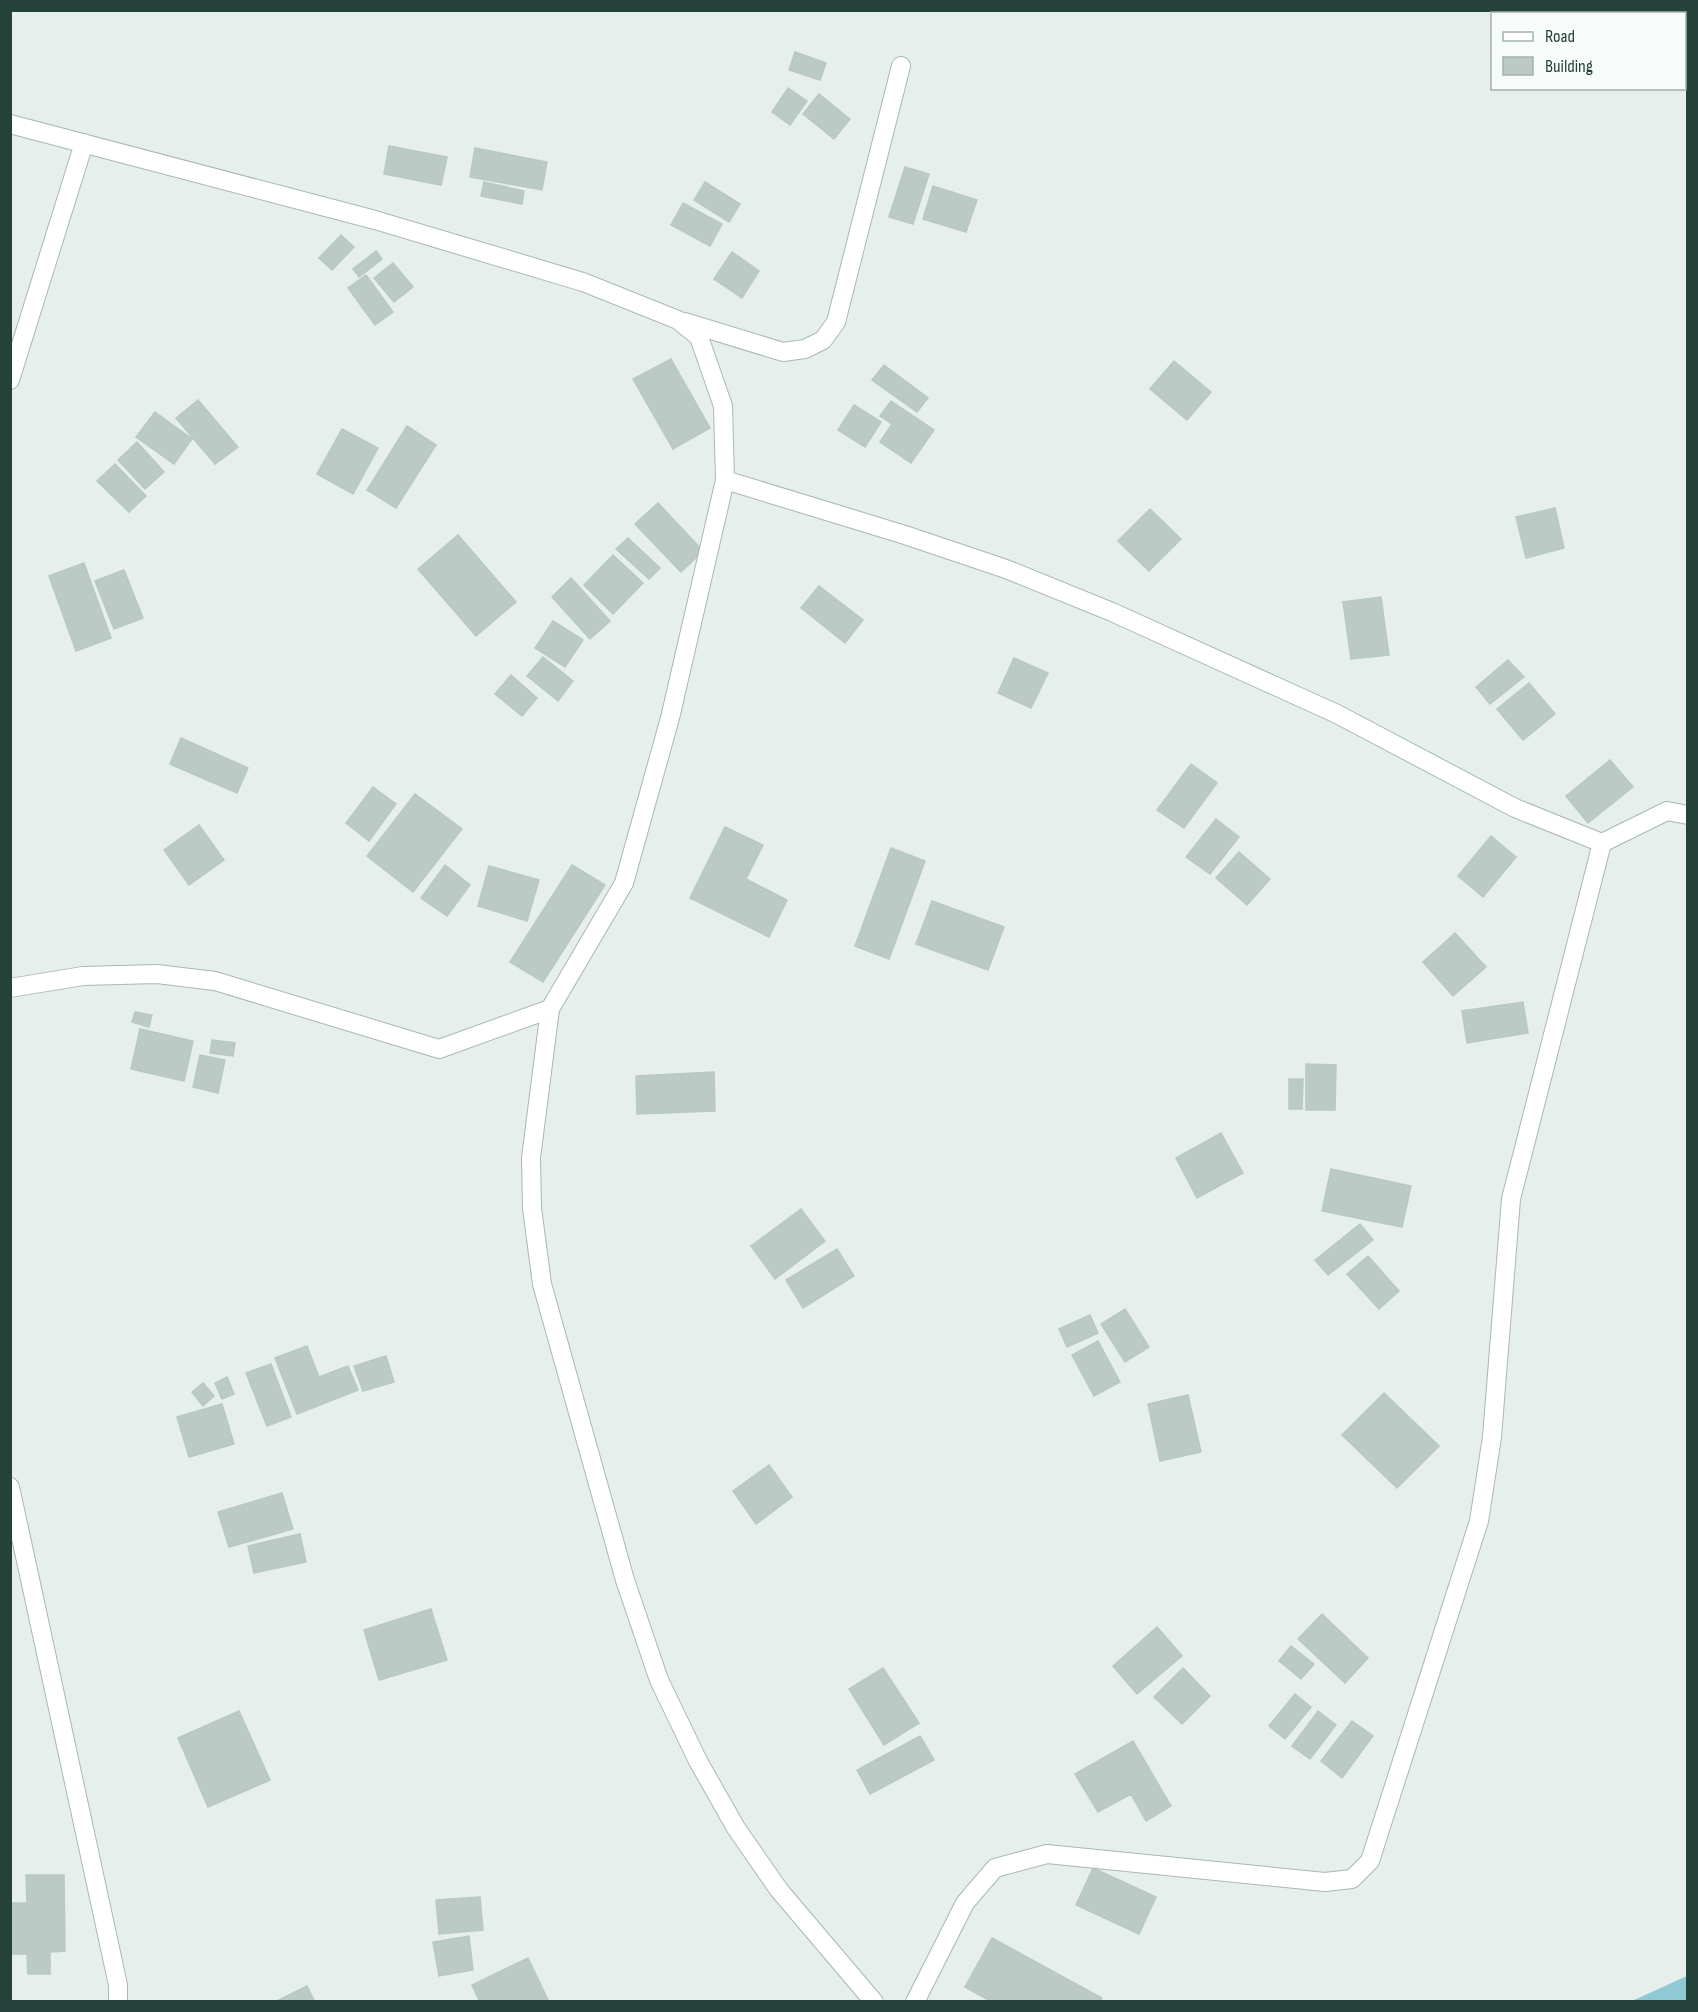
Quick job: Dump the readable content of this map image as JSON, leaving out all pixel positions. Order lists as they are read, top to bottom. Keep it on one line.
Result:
{"legend":["Road","Building"]}
